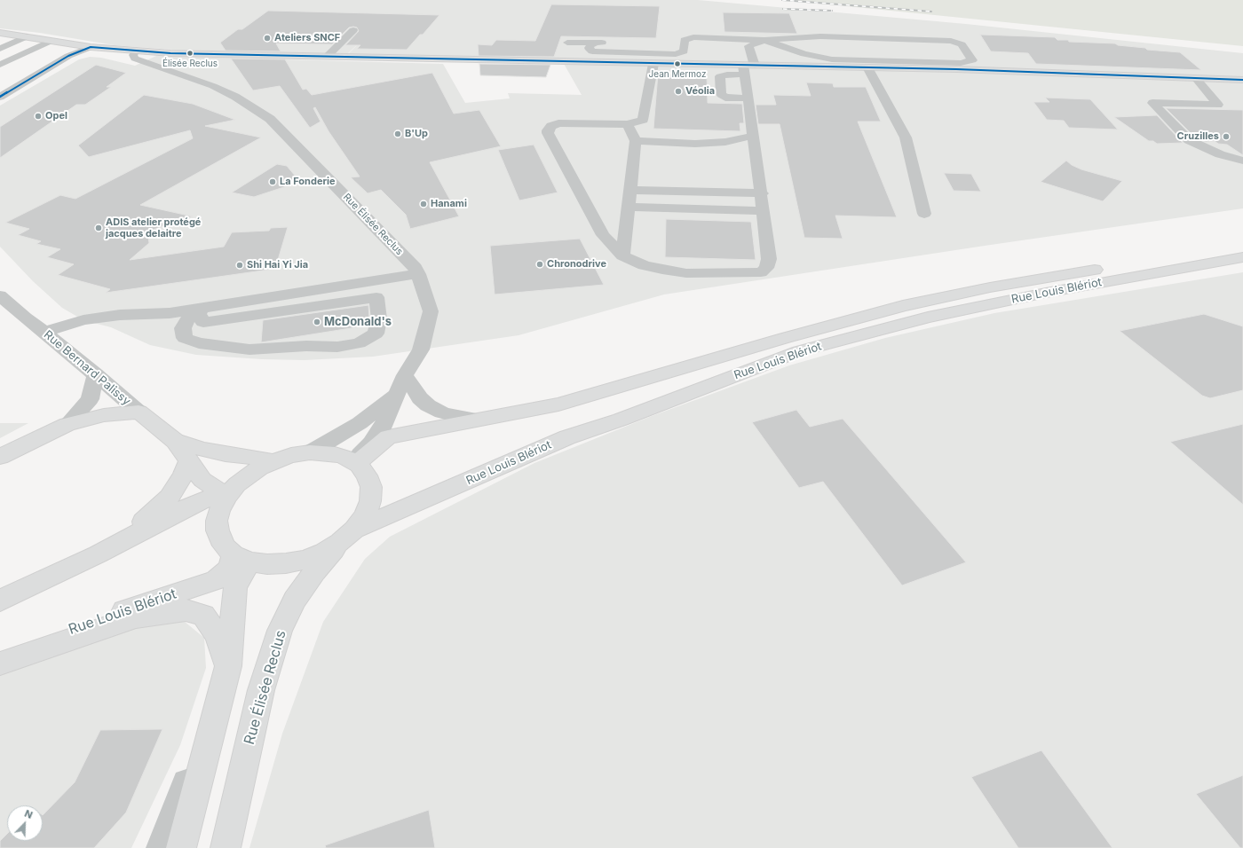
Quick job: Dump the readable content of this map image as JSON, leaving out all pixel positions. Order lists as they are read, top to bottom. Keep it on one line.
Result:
{"streets":{"main road":["Rue Élisée Reclus","Rue Louis Blériot","Rue Bernard Palissy"]},"crossings":[["Rue Élisée Reclus","Rue Louis Blériot"]],"places":["Ateliers SNCF","Élisée Reclus","Jean Mermoz","Véolia","Opel","B'Up","Cruzilles","La Fonderie","Hanami","ADIS atelier protégé jacques delaitre","Chronodrive","Shi Hai Yi Jia","McDonald's"],"north":"top right"}
